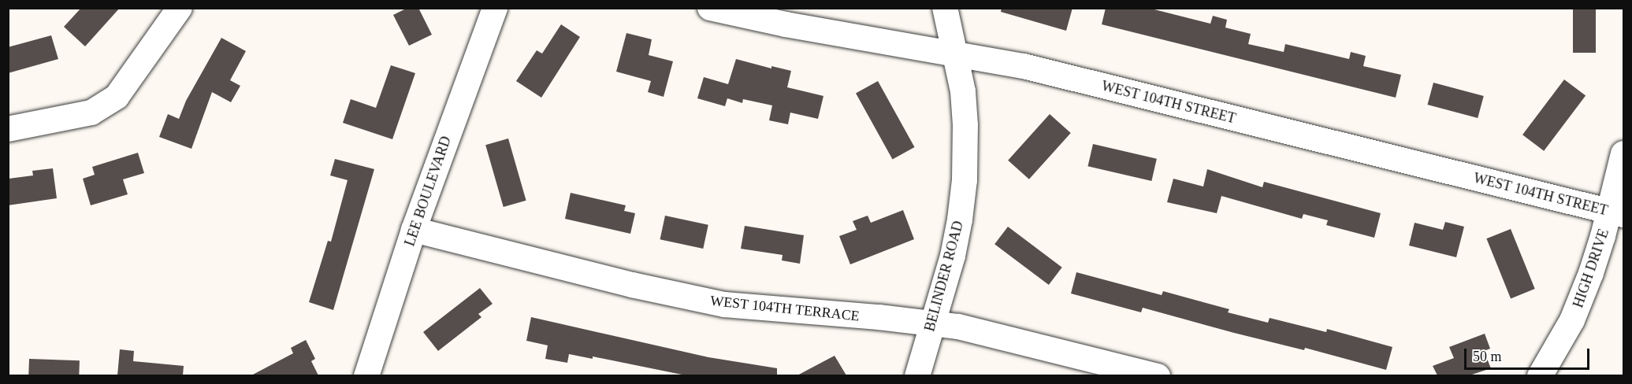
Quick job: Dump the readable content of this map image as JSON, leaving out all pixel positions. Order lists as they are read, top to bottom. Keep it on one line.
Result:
{"streets":{"street":["WEST 104TH STREET","LEE BOULEVARD","HIGH DRIVE","BELINDER ROAD","WEST 104TH TERRACE"]},"crossings":[["WEST 104TH STREET","HIGH DRIVE"],["WEST 104TH STREET","BELINDER ROAD"],["LEE BOULEVARD","WEST 104TH TERRACE"],["BELINDER ROAD","WEST 104TH TERRACE"]],"scale_bar":"50 m"}
